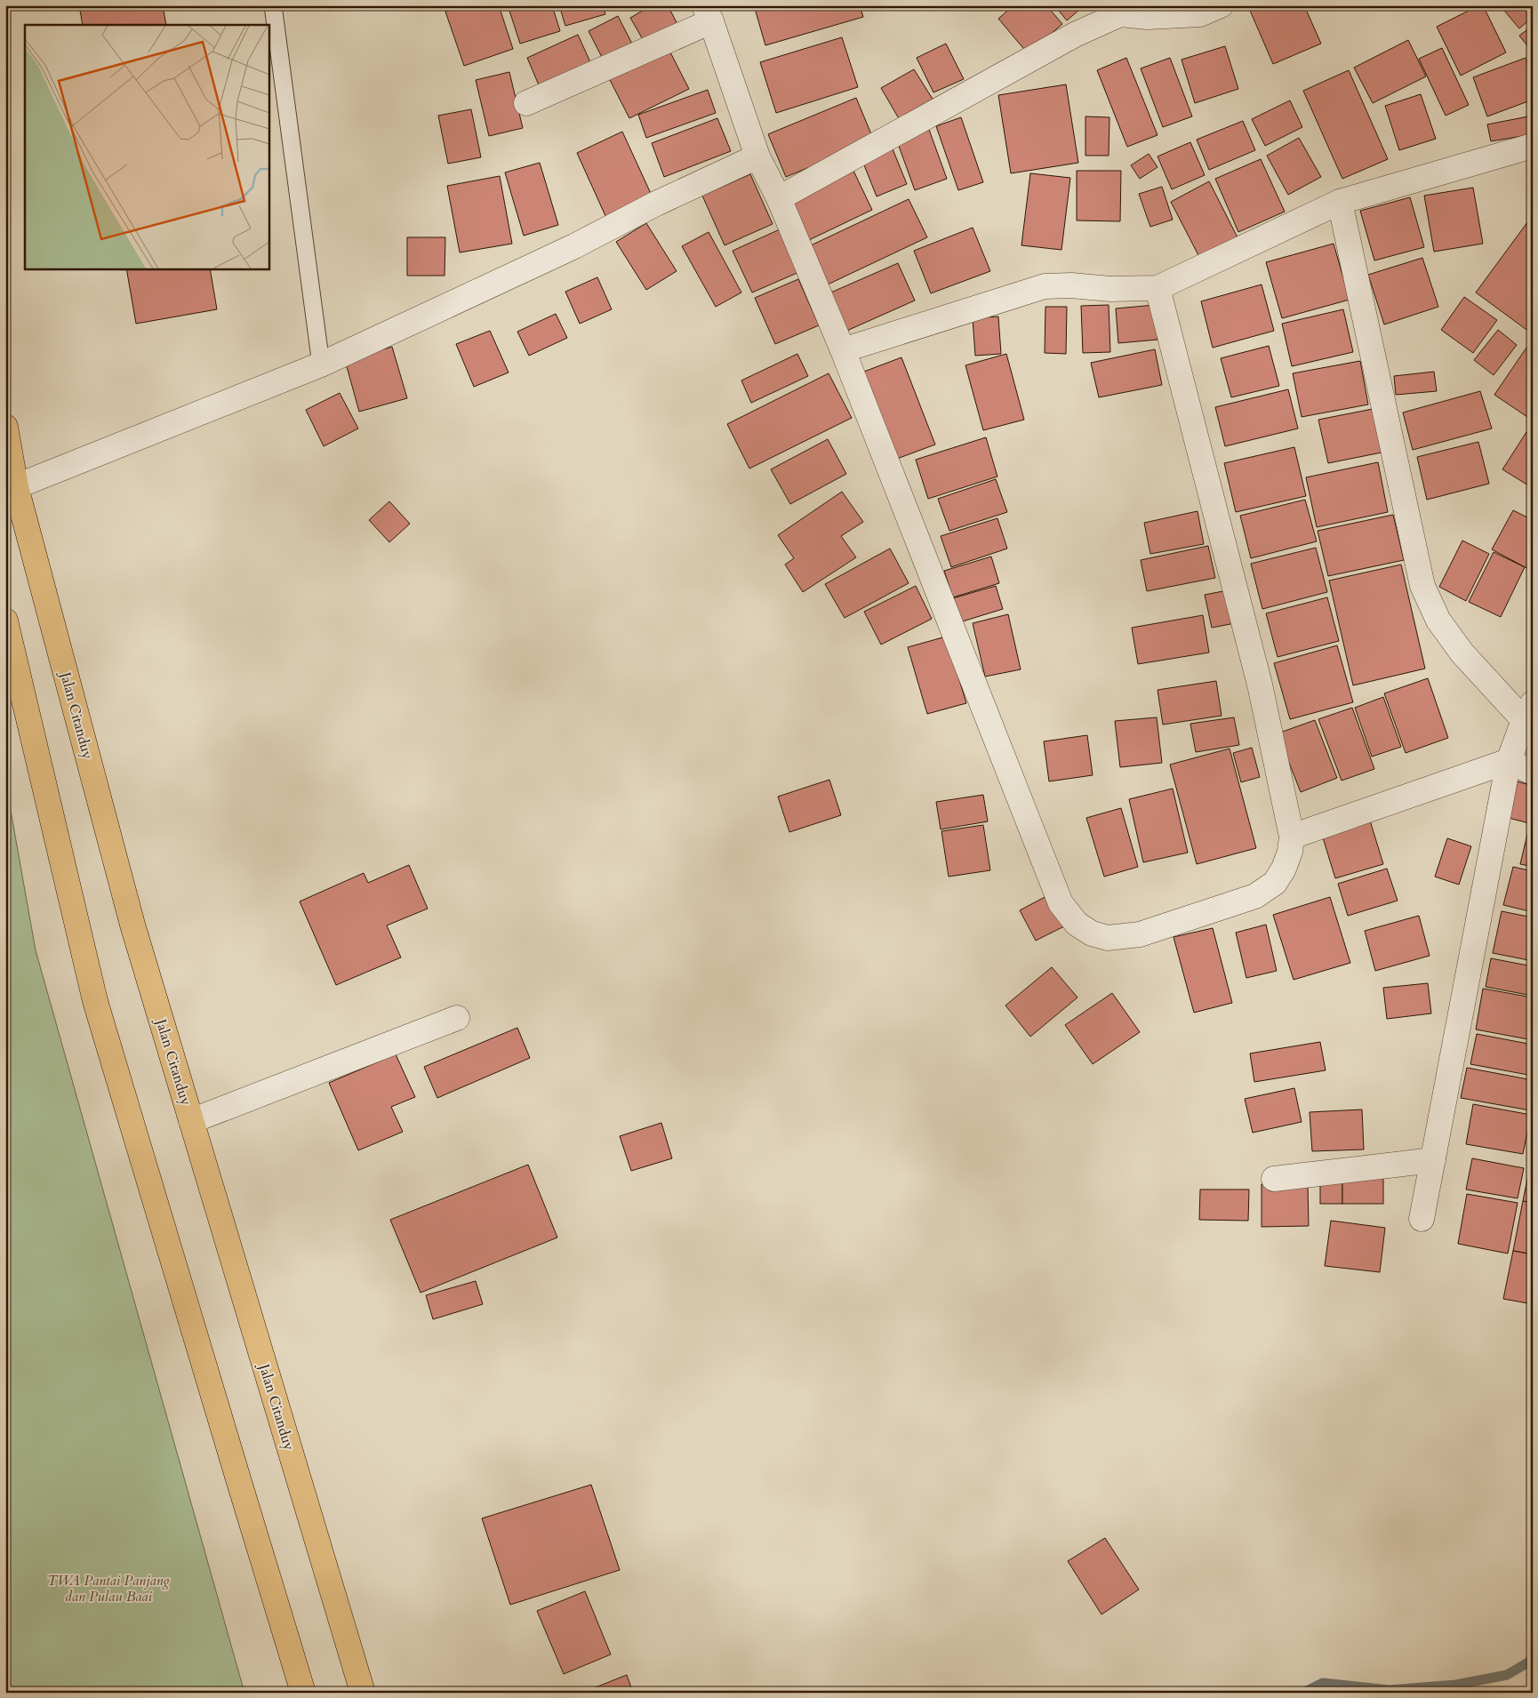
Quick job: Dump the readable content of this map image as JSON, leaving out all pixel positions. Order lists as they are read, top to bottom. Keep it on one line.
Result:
{"streets":{"main road":["Jalan Citanduy"]},"parks":["TWA Pantai Panjang dan Pulau Baai"]}
